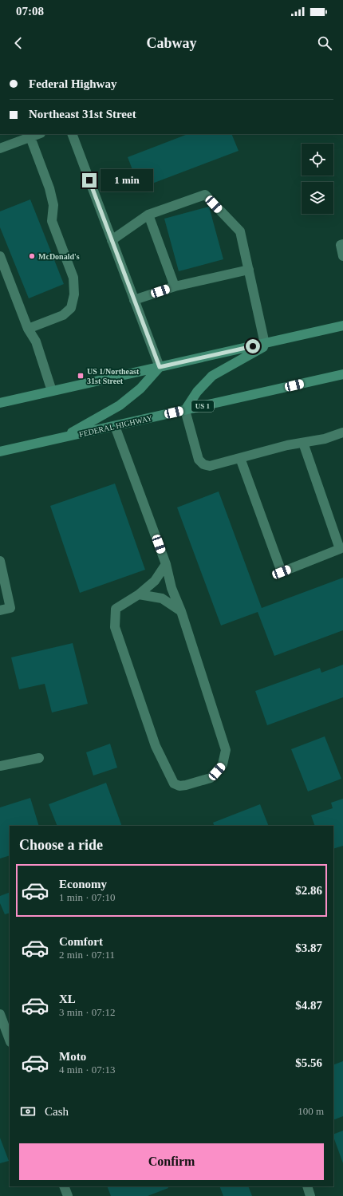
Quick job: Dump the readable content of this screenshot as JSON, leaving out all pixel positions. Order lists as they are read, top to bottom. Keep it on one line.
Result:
{"streets":{"main road":["US 1","FEDERAL HIGHWAY"]},"places":{"other":["McDonald's"],"transit":["US 1/Northeast 31st Street"]},"page":{"status":"07:08","header":"Cabway","banner":["Federal Highway","Northeast 31st Street"],"bubble":"1 min","heading":"Choose a ride","list":[{"name":"Economy","note":"1 min · 07:10","value":"$2.86"},{"name":"Comfort","note":"2 min · 07:11","value":"$3.87"},{"name":"XL","note":"3 min · 07:12","value":"$4.87"},{"name":"Moto","note":"4 min · 07:13","value":"$5.56"}],"pay":["Cash","100 m"],"buttons":"Confirm"}}
